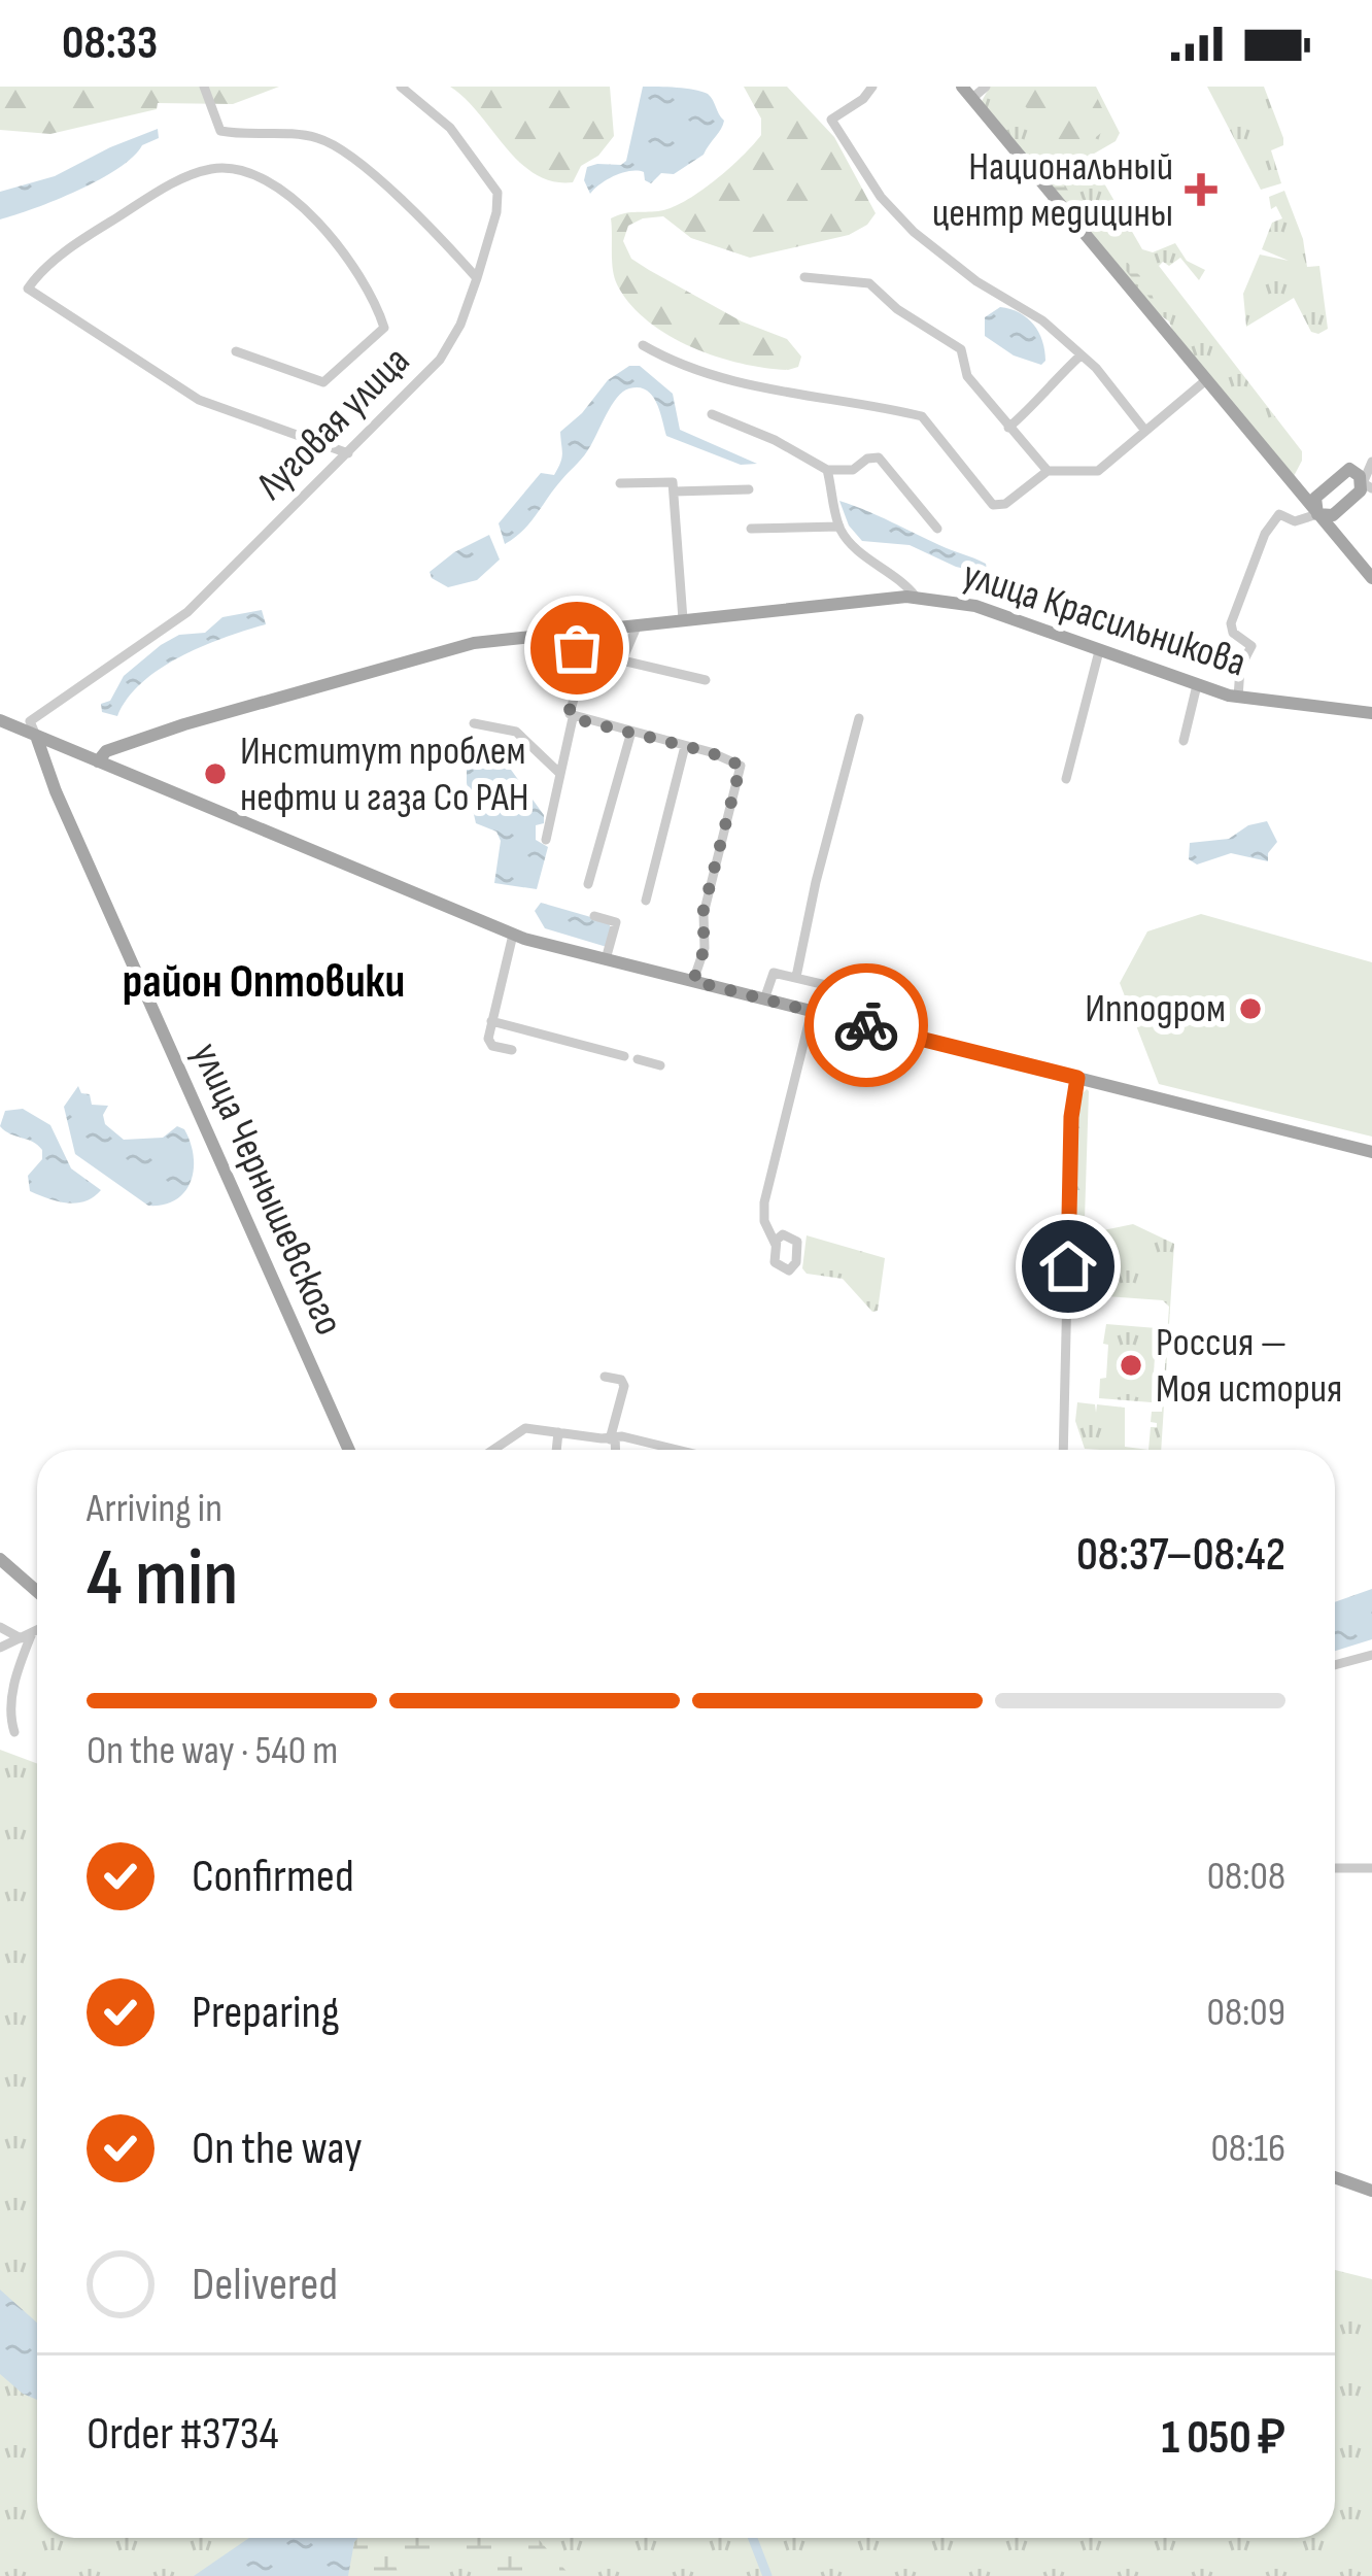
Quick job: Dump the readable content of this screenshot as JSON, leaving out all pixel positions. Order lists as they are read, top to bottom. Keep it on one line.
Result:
{"streets":{"main road":["улица Красильникова","улица Чернышевского"],"street":["Луговая улица"]},"crossings":[["Луговая улица","улица Чернышевского"]],"districts":["район Оптовики"],"places":{"health":["Национальный центр медицины"],"other":["Институт проблем нефти и газа Со РАН","Ипподром","Россия — Моя история"]},"page":{"status":"08:33","heading":["4 min","Arriving in","08:37–08:42"],"panel":["Order #3734","1 050 ₽"],"bar":"On the way · 540 m","list":[["Confirmed","08:08"],["Preparing","08:09"],["On the way","08:16"],"Delivered"]}}
